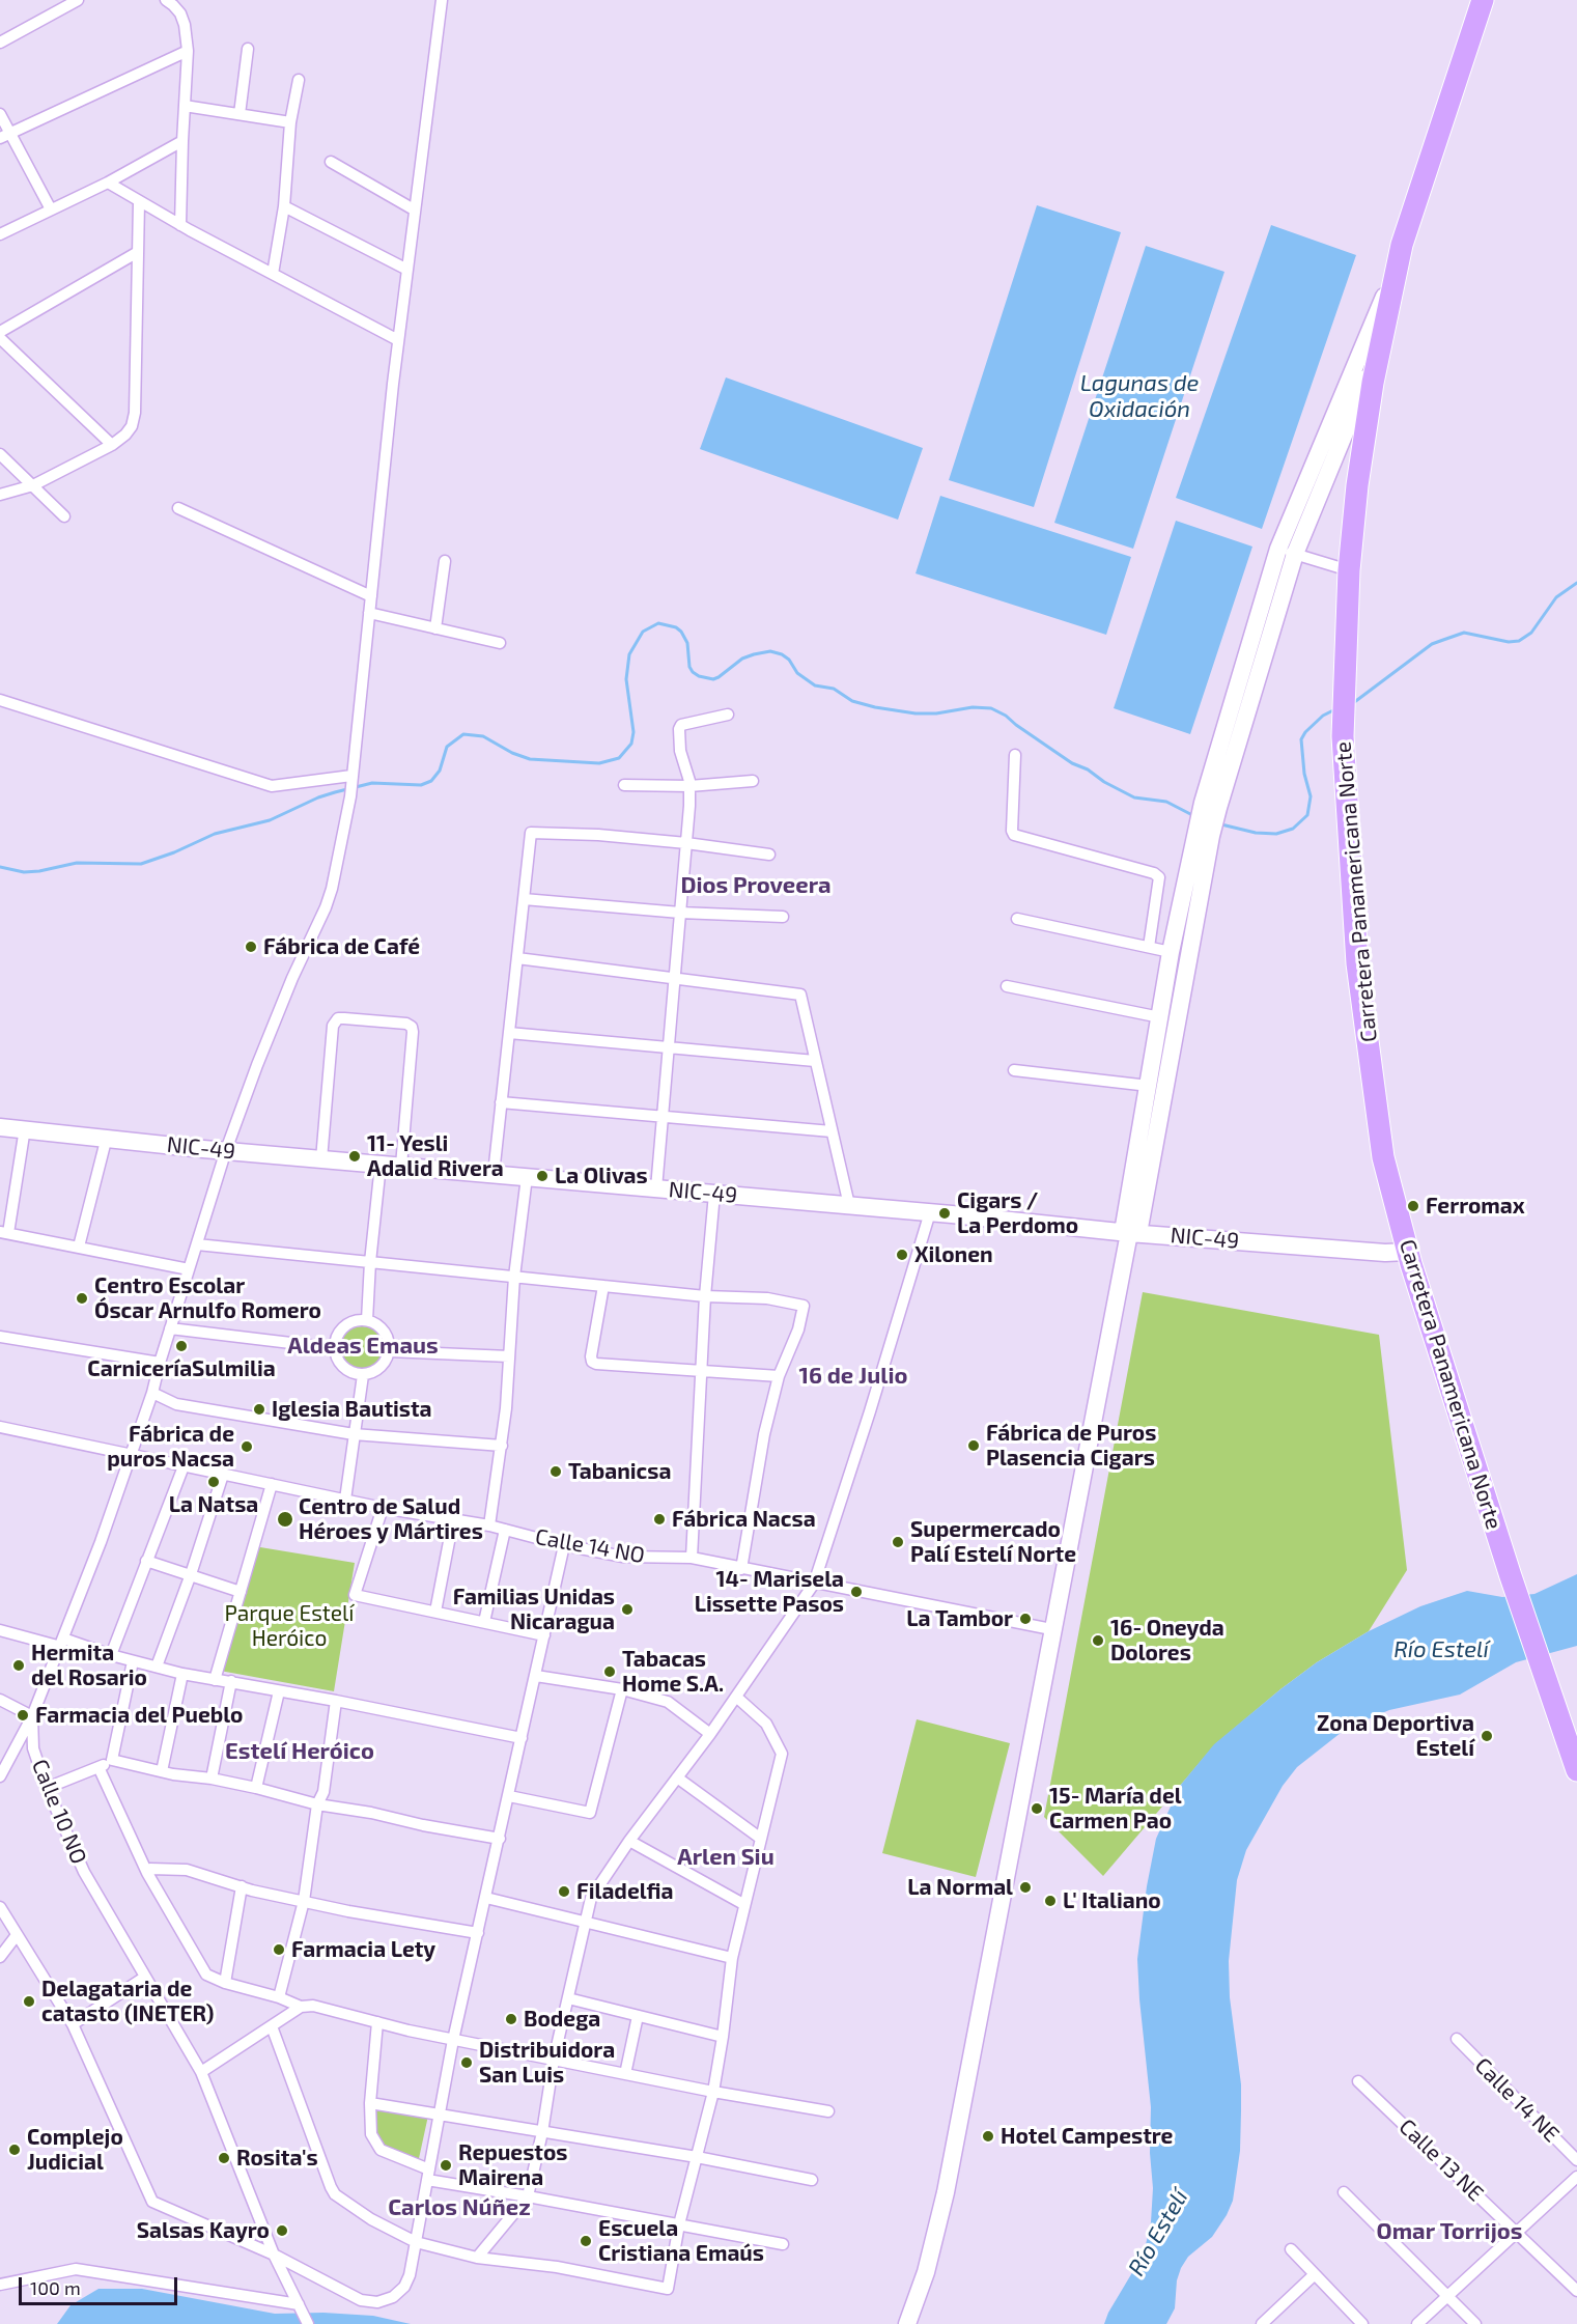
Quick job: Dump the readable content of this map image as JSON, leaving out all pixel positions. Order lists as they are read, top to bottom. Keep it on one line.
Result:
{"streets":{"highway":["Carretera Panamericana Norte"],"street":["NIC-49","Calle 14 NO","Calle 10 NO","Calle 14 NE","Calle 13 NE"]},"crossings":[["Carretera Panamericana Norte","NIC-49"],["NIC-49","Calle 10 NO"],["Calle 14 NO","Calle 10 NO"]],"districts":["Dios Proveera","Aldeas Emaus","16 de Julio","Estelí Heróico","Arlen Siu","Carlos Núñez","Omar Torrijos"],"water":["Lagunas de Oxidación","Río Estelí"],"parks":["Parque Estelí Heróico"],"places":["Fábrica de Café","11- Yesli Adalid Rivera","La Olivas","Ferromax","Cigars / La Perdomo","Xilonen","Centro Escolar Óscar Arnulfo Romero","CarniceríaSulmilia","Iglesia Bautista","Fábrica de Puros Plasencia Cigars","Fábrica de puros Nacsa","Tabanicsa","La Natsa","Centro de Salud Héroes y Mártires","Fábrica Nacsa","Supermercado Palí Estelí Norte","14- Marisela Lissette Pasos","Familias Unidas Nicaragua","La Tambor","16- Oneyda Dolores","Hermita del Rosario","Tabacas Home S.A.","Farmacia del Pueblo","Zona Deportiva Estelí","15- María del Carmen Pao","La Normal","Filadelfia","L' Italiano","Farmacia Lety","Delagataria de catasto (INETER)","Bodega","Distribuidora San Luis","Hotel Campestre","Complejo Judicial","Rosita's","Repuestos Mairena","Salsas Kayro","Escuela Cristiana Emaús"],"scale_bar":"100 m"}
